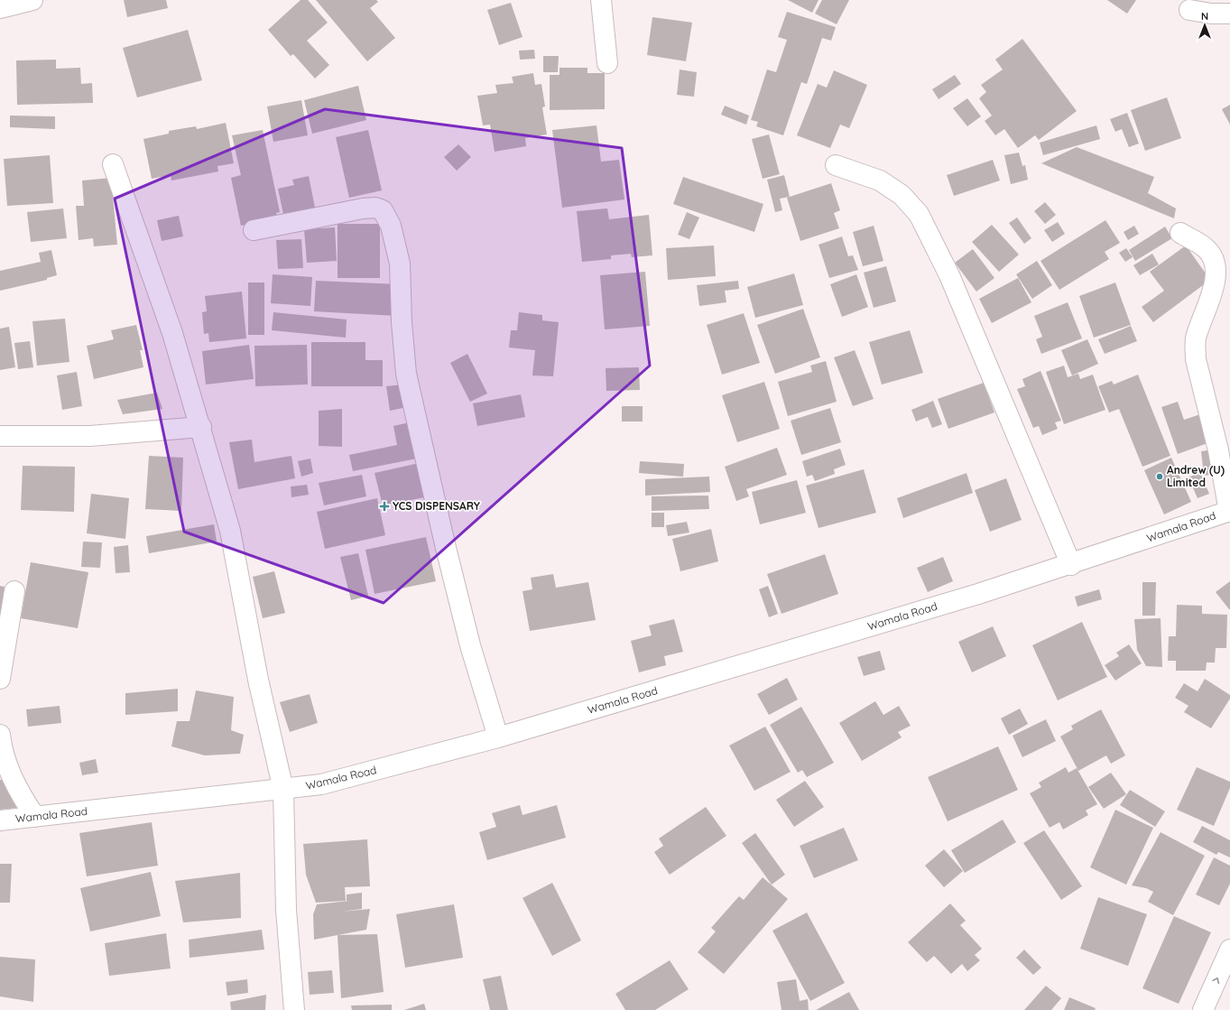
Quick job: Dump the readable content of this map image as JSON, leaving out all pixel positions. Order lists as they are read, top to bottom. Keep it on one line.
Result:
{"streets":{"street":["Wamala Road"]},"places":{"other":["Andrew (U) Limited"],"health":["YCS DISPENSARY"]},"north":"top"}
